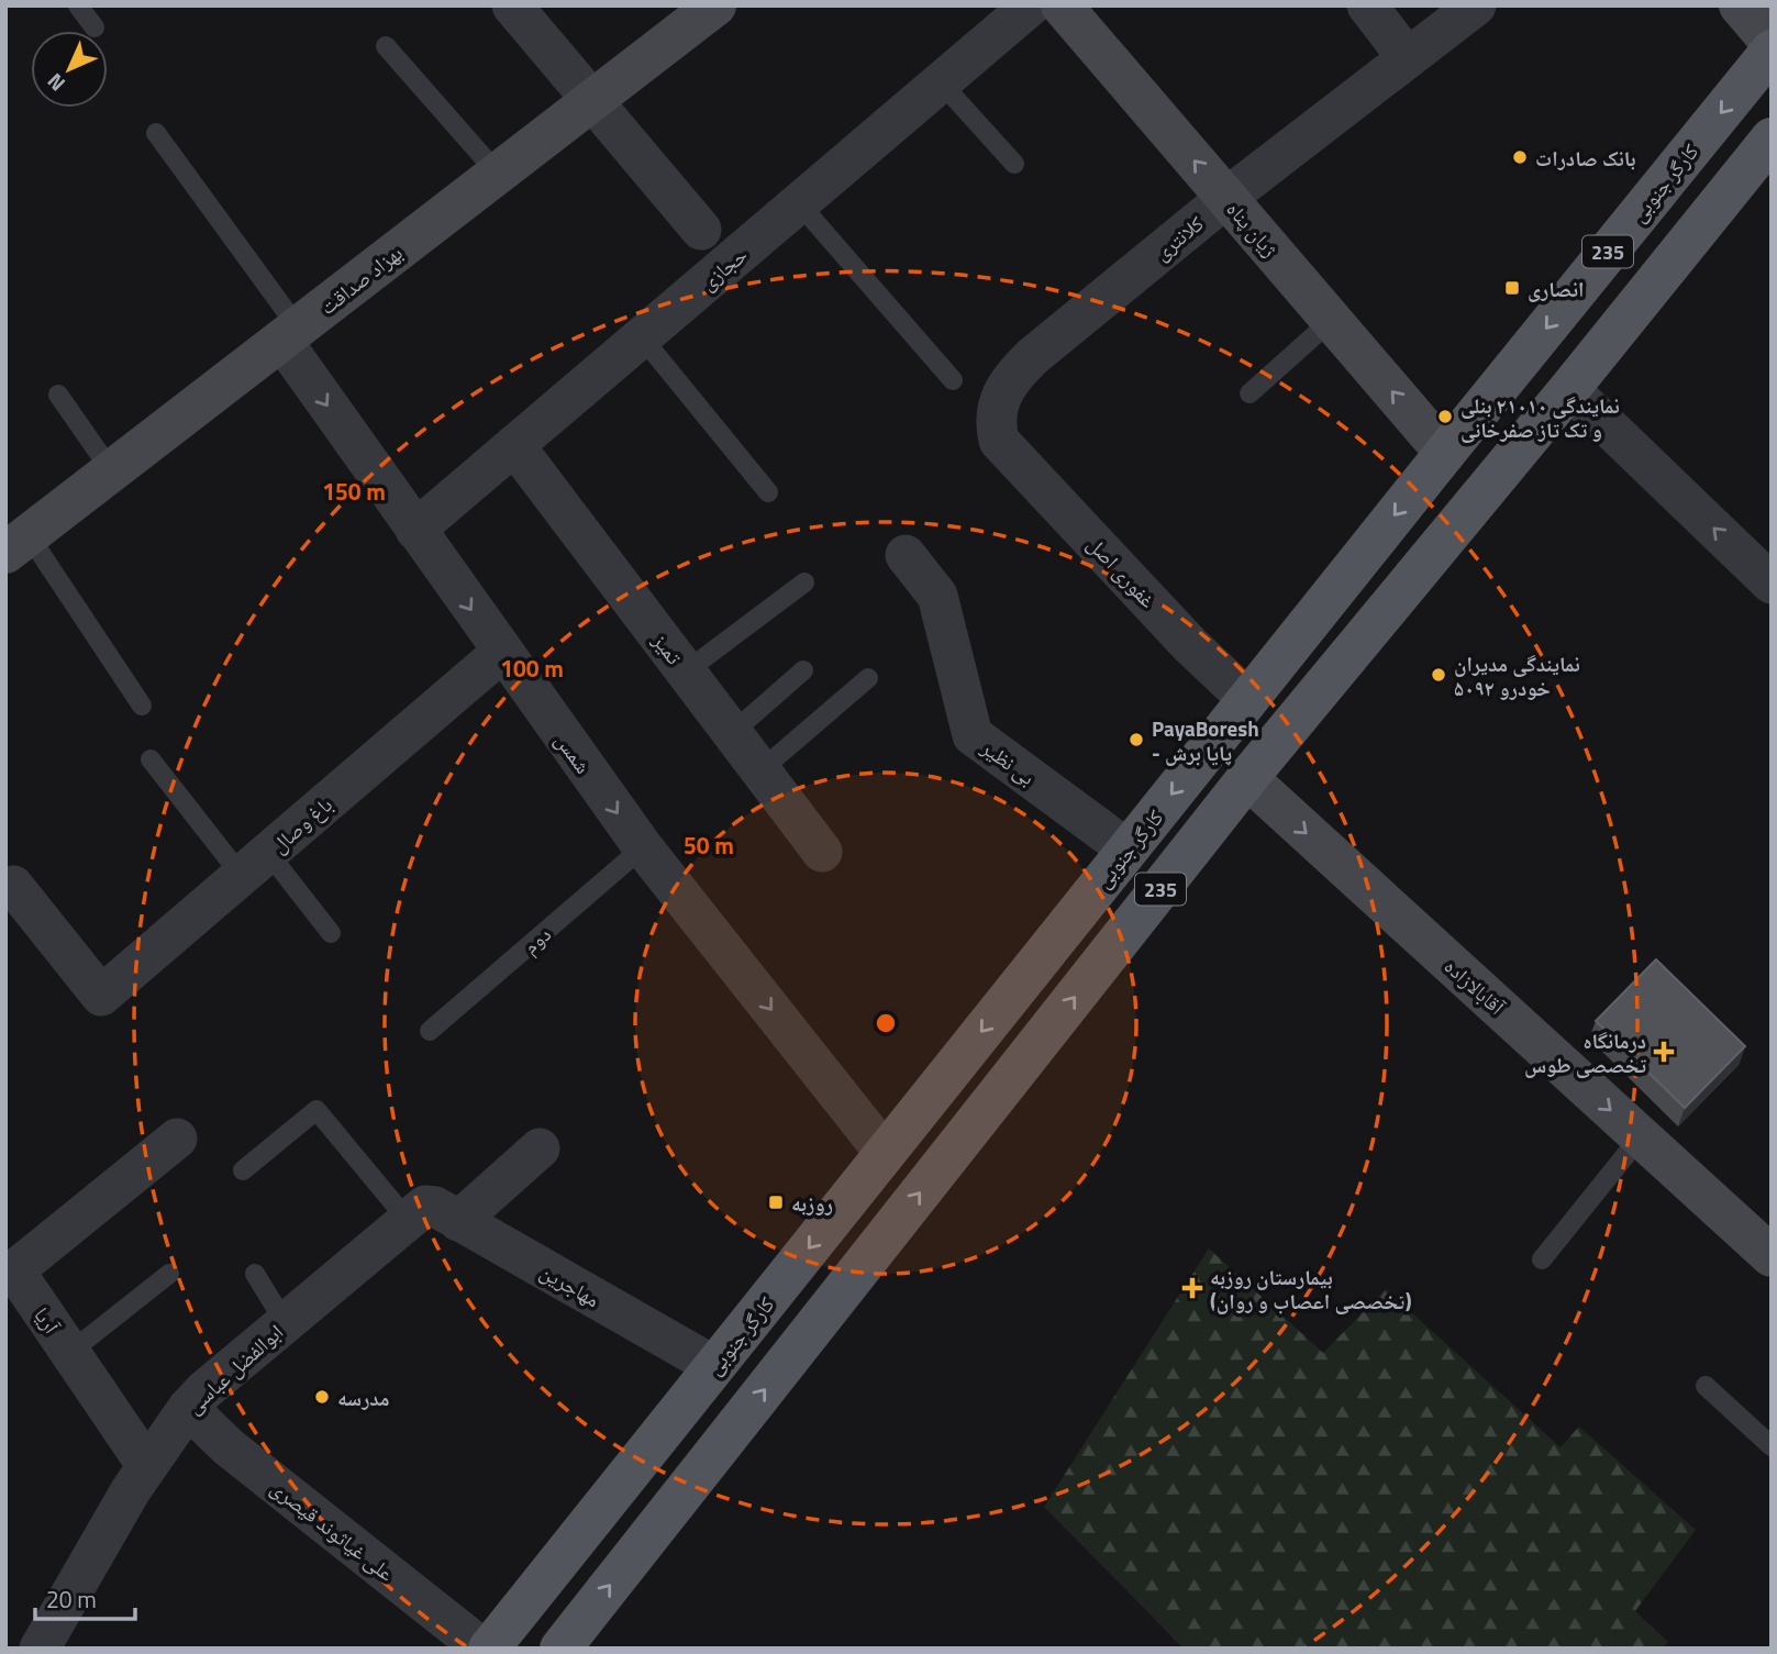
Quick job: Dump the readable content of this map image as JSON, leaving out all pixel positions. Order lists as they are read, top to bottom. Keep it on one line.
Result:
{"streets":{"main road":["کارگر جنوبی","235"],"street":["ژیان پناه","کلانتری","حجازی","بهزاد صداقت","غفوری اصل","تمیز","شمس","بی نظیر","باغ وصال","آقابالازاده","مهاجرین","آریا","ابوالفضل عباسی","علی غیاثوند قیصری"],"lane":["دوم"]},"crossings":[["کارگر جنوبی","ژیان پناه"],["کارگر جنوبی","غفوری اصل"],["کارگر جنوبی","شمس"],["کارگر جنوبی","بی نظیر"],["کارگر جنوبی","مهاجرین"],["ژیان پناه","کلانتری"],["کلانتری","غفوری اصل"],["235","آقابالازاده"],["حجازی","تمیز"],["حجازی","شمس"],["بهزاد صداقت","شمس"],["شمس","باغ وصال"],["شمس","دوم"],["مهاجرین","ابوالفضل عباسی"],["آریا","ابوالفضل عباسی"],["ابوالفضل عباسی","علی غیاثوند قیصری"]],"one_way":["ژیان پناه","شمس","آقابالازاده"],"places":{"other":["بانک صادرات","نمایندگی ۲۱۰۱۰ بنلی و تک تاز صفرخانی","نمایندگی مدیران خودرو ۵۰۹۲","PayaBoresh - پایا برش","مدرسه"],"transit":["انصاری","روزبه"],"health":["درمانگاه تخصصی طوس","بیمارستان روزبه (تخصصی اعصاب و روان)"]},"scale_bar":"20 m","north":"bottom left","rings":["150 m","100 m","50 m"]}
